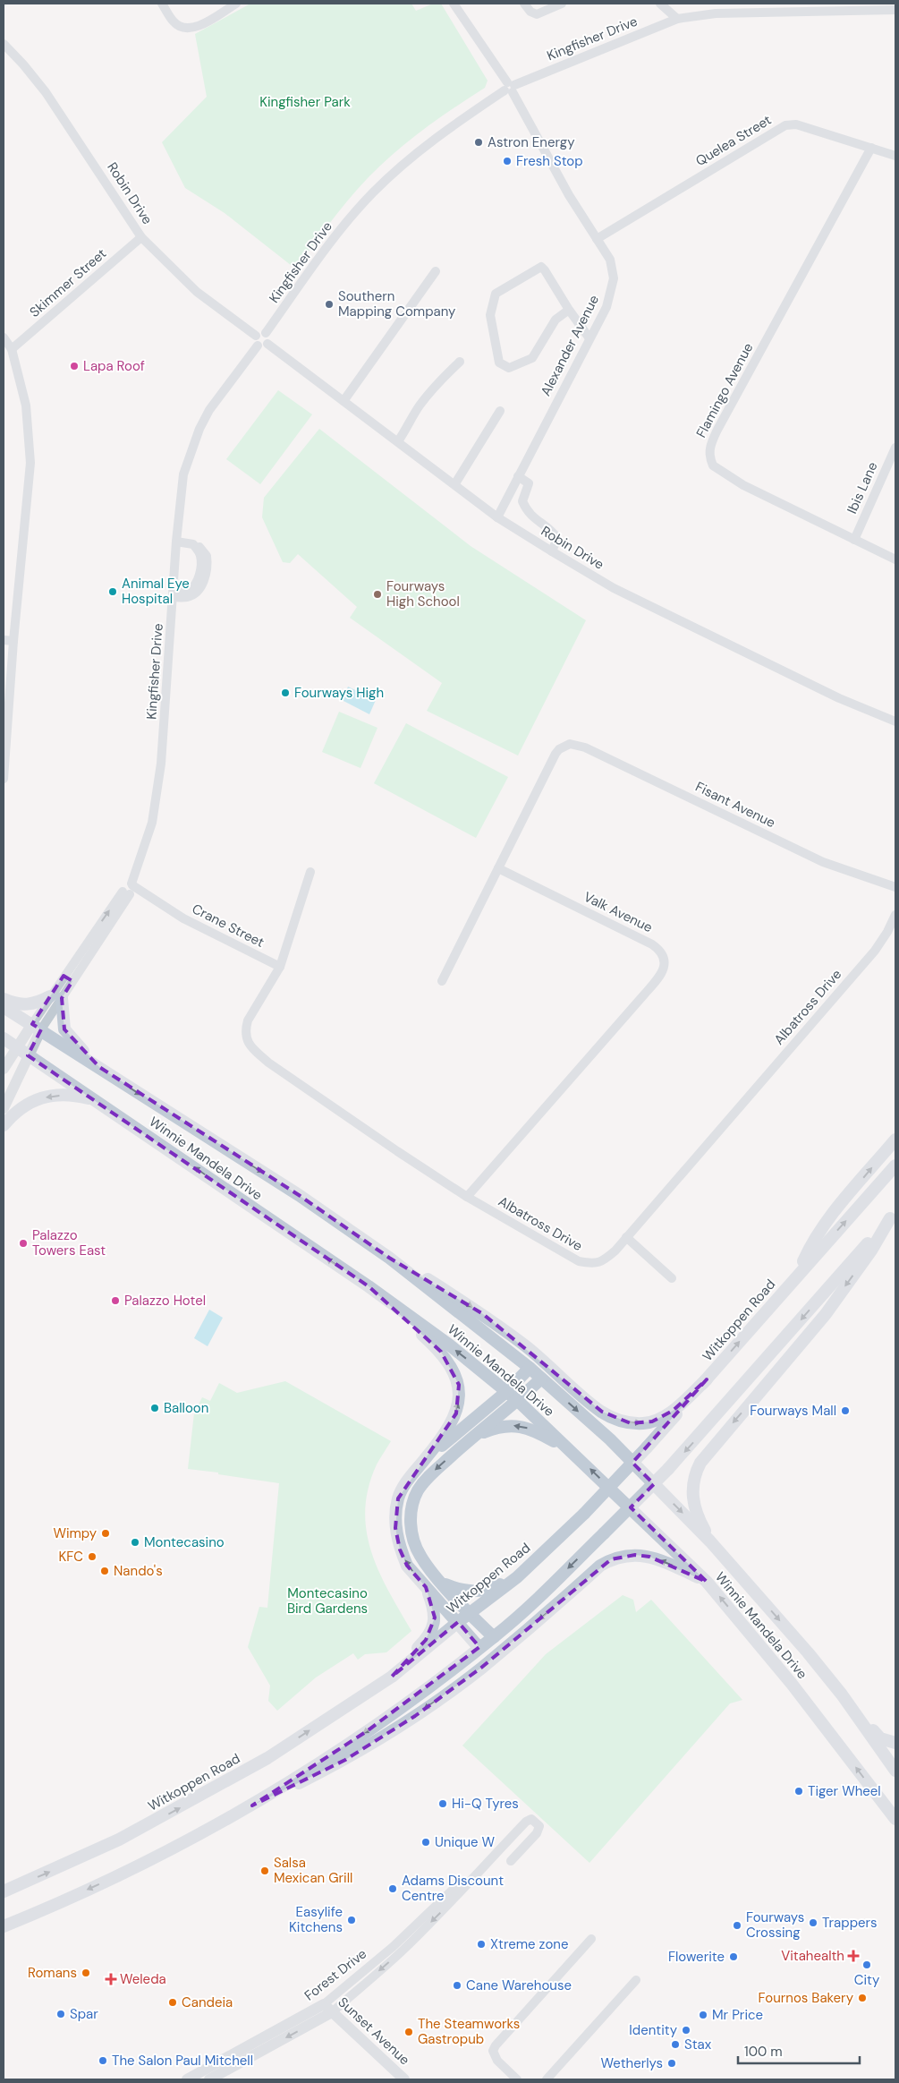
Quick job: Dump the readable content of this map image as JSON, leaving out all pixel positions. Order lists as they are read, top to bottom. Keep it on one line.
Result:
{"streets":{"main road":["Winnie Mandela Drive","Witkoppen Road"],"street":["Kingfisher Drive","Quelea Street","Robin Drive","Skimmer Street","Alexander Avenue","Flamingo Avenue","Ibis Lane","Fisant Avenue","Valk Avenue","Crane Street","Albatross Drive","Forest Drive","Sunset Avenue"]},"crossings":[["Kingfisher Drive","Robin Drive"],["Kingfisher Drive","Alexander Avenue"],["Kingfisher Drive","Crane Street"],["Kingfisher Drive","Winnie Mandela Drive"],["Quelea Street","Alexander Avenue"],["Quelea Street","Flamingo Avenue"],["Robin Drive","Skimmer Street"],["Robin Drive","Alexander Avenue"],["Flamingo Avenue","Ibis Lane"],["Fisant Avenue","Valk Avenue"],["Valk Avenue","Albatross Drive"],["Crane Street","Albatross Drive"],["Forest Drive","Sunset Avenue"]],"parks":["Kingfisher Park","Montecasino Bird Gardens"],"places":{"other":["Astron Energy","Fresh Stop","Southern Mapping Company","Lapa Roof","Animal Eye Hospital","Fourways High School","Fourways High","Palazzo Towers East","Palazzo Hotel","Balloon","Fourways Mall","Wimpy","Montecasino","KFC","Nando's","Tiger Wheel","Hi-Q Tyres","Unique W","Salsa Mexican Grill","Adams Discount Centre","Easylife Kitchens","Trappers","Fourways Crossing","Xtreme zone","Flowerite","City","Romans","Cane Warehouse","Fournos Bakery","Candeia","Spar","Mr Price","Identity","The Steamworks Gastropub","Stax","The Salon Paul Mitchell","Wetherlys"],"health":["Vitahealth","Weleda"]},"scale_bar":"100 m"}
